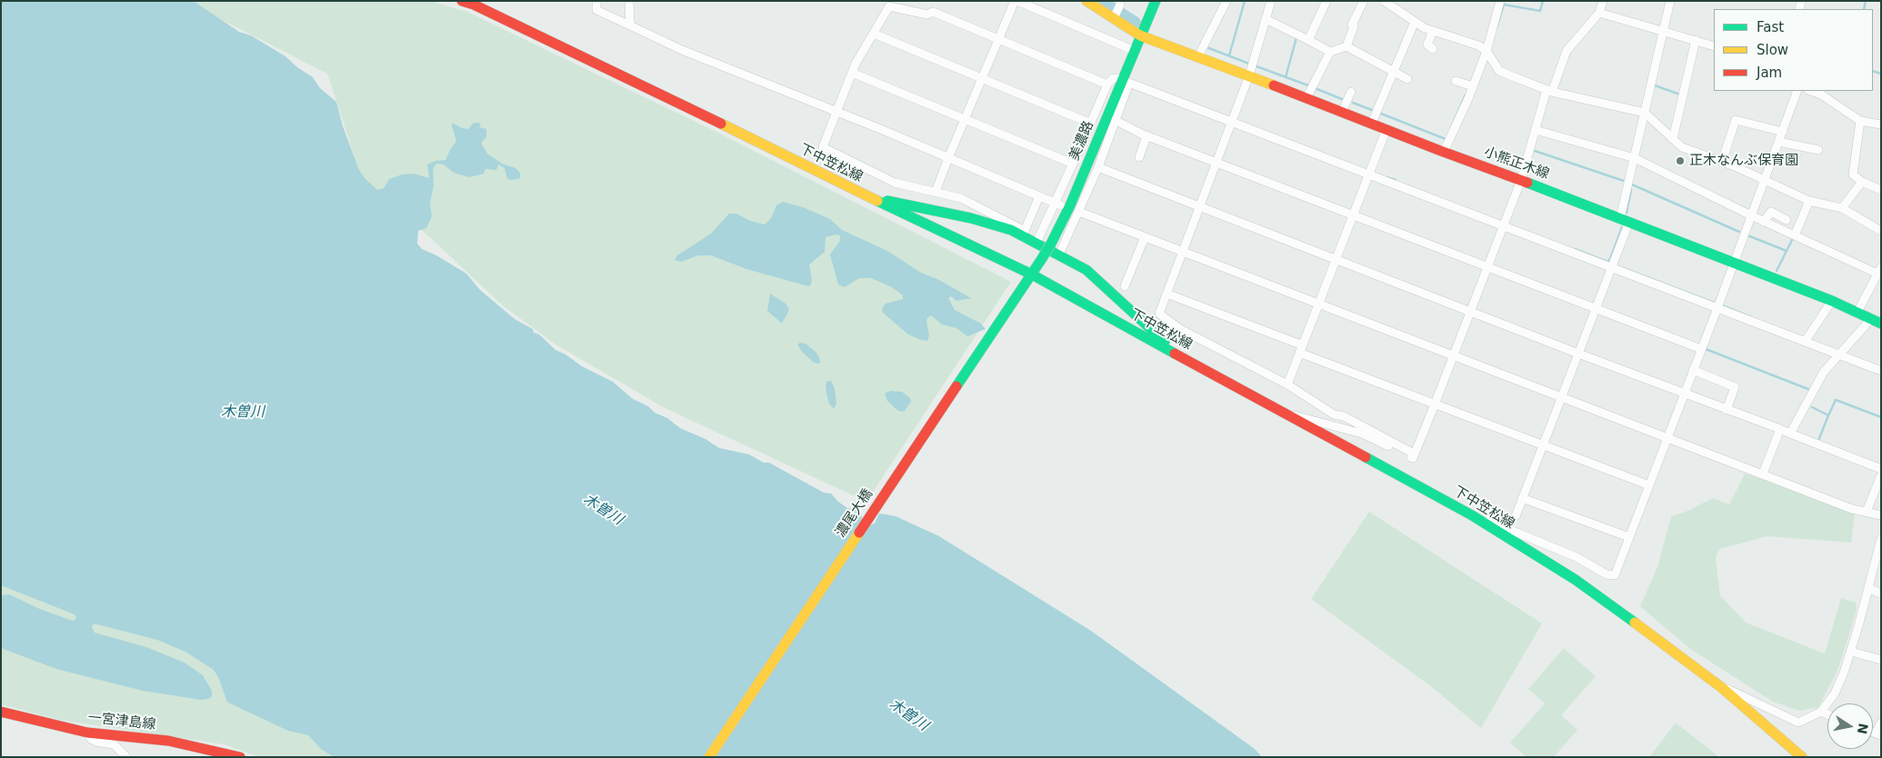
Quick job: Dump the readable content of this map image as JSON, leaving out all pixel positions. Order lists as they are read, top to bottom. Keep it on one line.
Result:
{"streets":{"main road":["美濃路","下中笠松線","小熊正木線","濃尾大橋","一宮津島線"]},"crossings":[["美濃路","下中笠松線"],["美濃路","小熊正木線"],["美濃路","濃尾大橋"]],"water":["木曽川"],"places":["正木なんぶ保育園"],"legend":["Fast","Slow","Jam"],"north":"right"}
